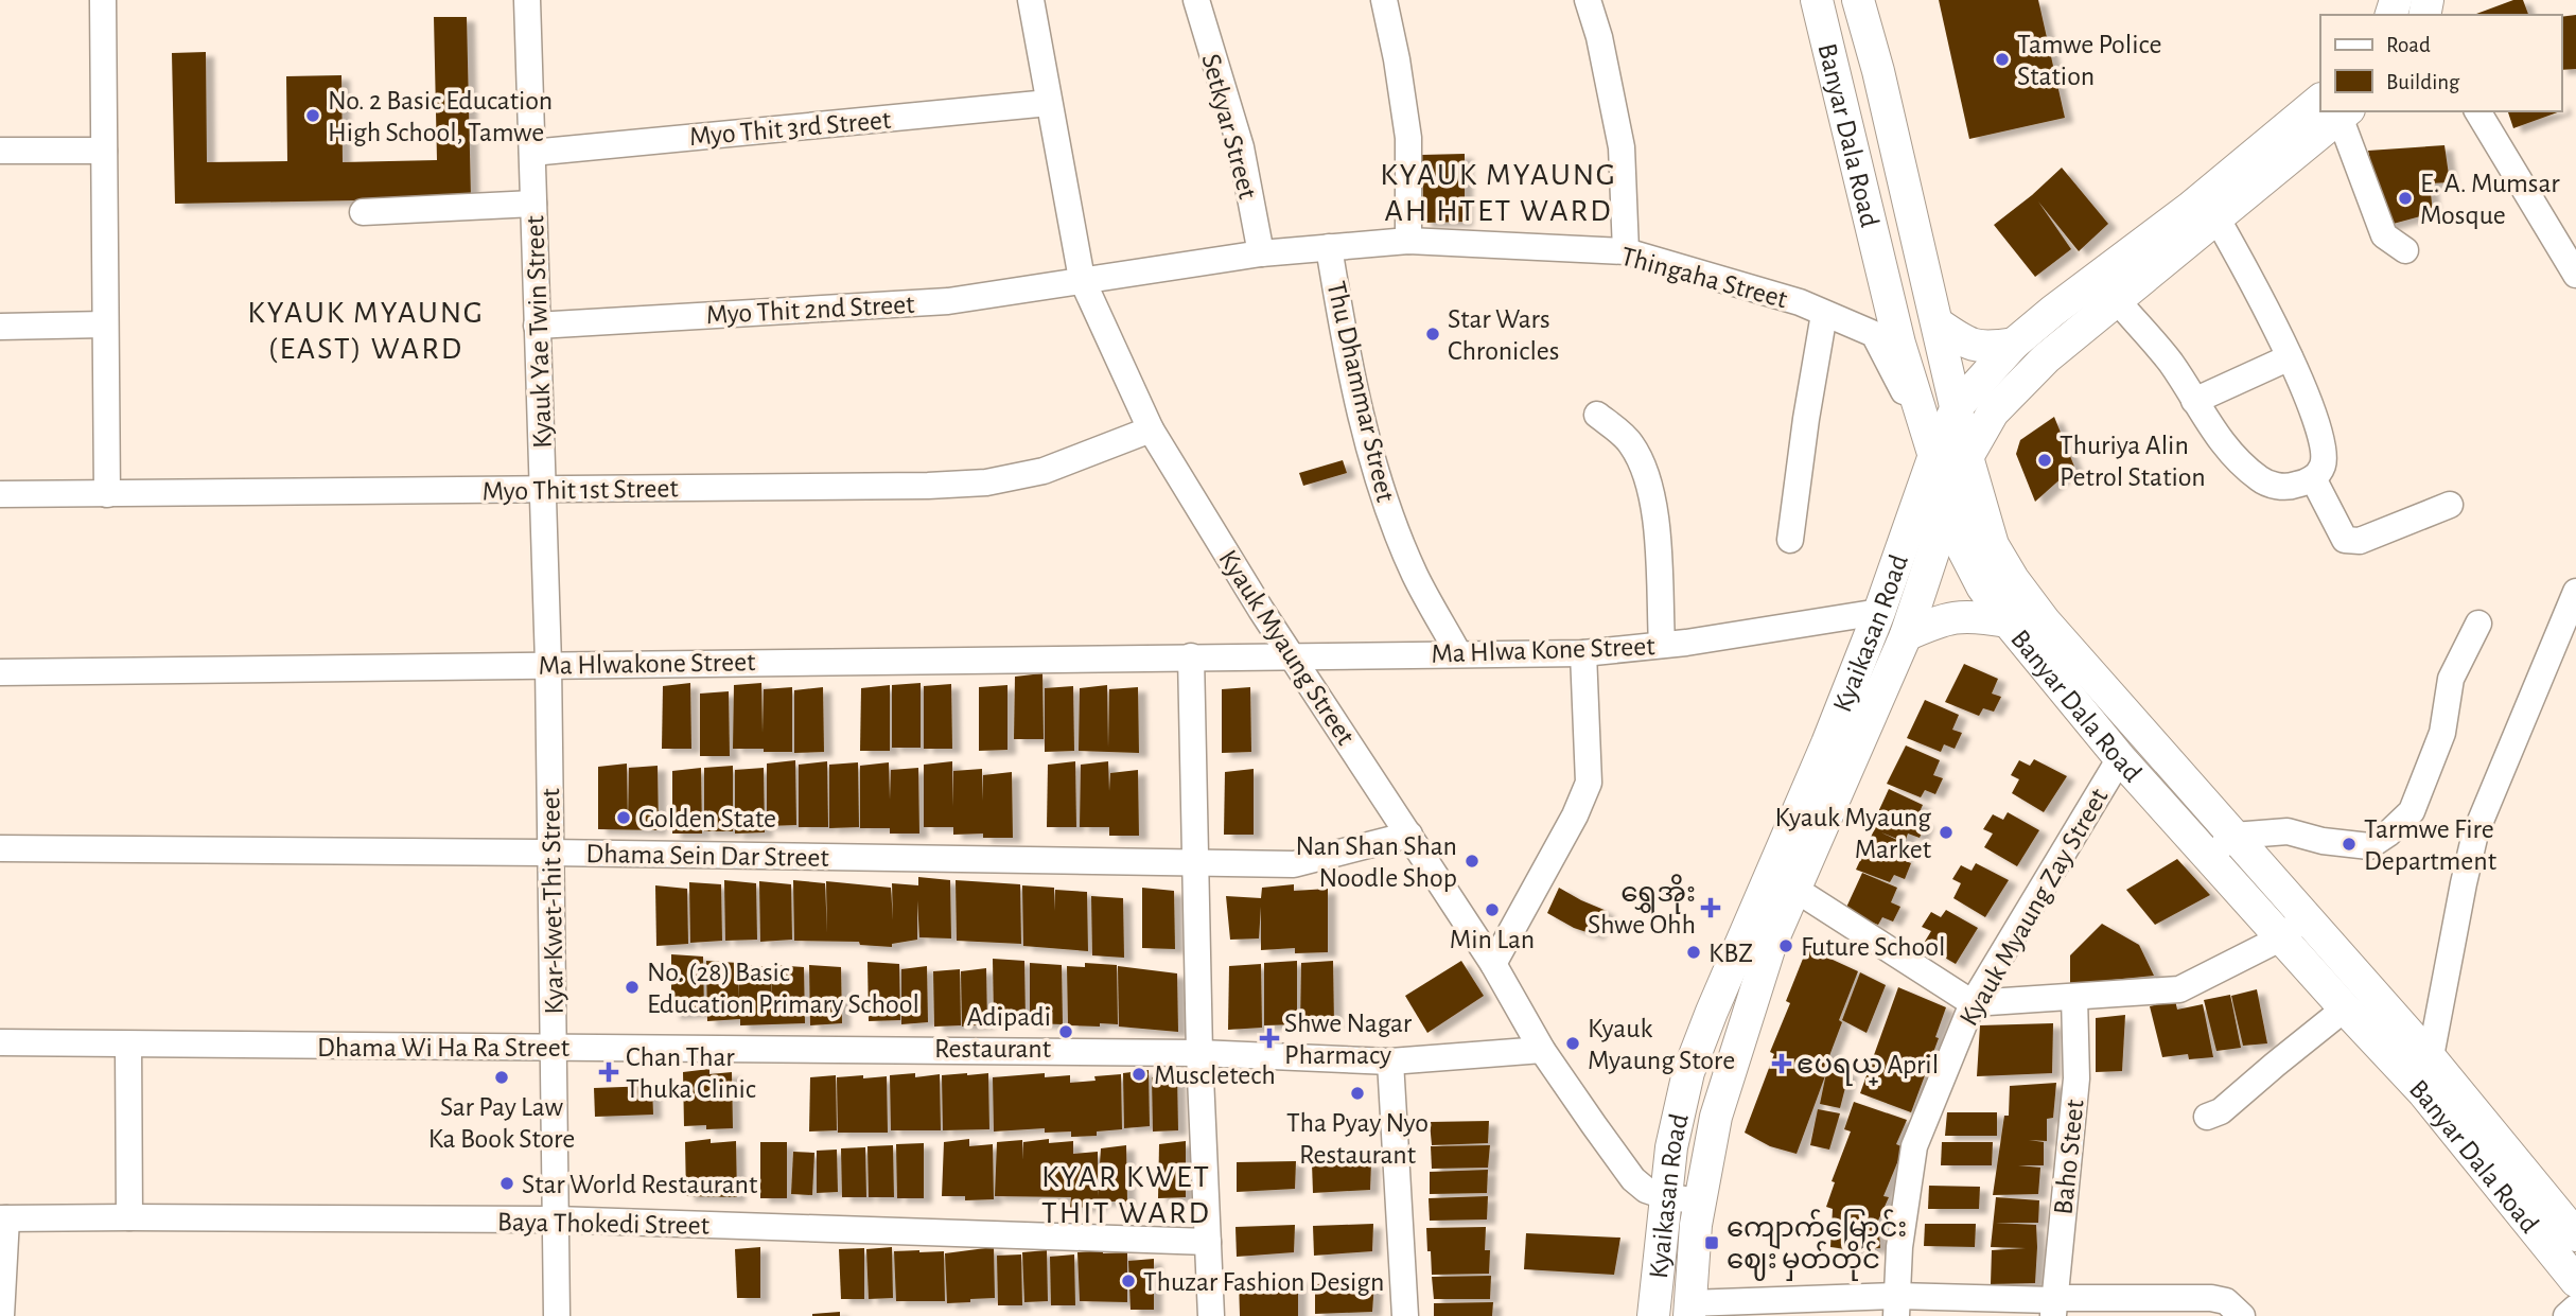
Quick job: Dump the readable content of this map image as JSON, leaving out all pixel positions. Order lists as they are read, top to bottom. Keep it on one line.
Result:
{"streets":{"main road":["Banyar Dala Road","Kyaikasan Road"],"street":["Setkyar Street","Myo Thit 3rd Street","Thingaha Street","Myo Thit 2nd Street","Kyauk Yae Twin Street","Thu Dhammar Street","Myo Thit 1st Street","Kyauk Myaung Street","Ma Hlwa Kone Street","Ma Hlwakone Street","Dhama Sein Dar Street","Kyar-Kwet-Thit Street","Kyauk Myaung Zay Street","Dhama Wi Ha Ra Street","Baho Steet","Baya Thokedi Street"]},"crossings":[["Setkyar Street","Thingaha Street"],["Myo Thit 3rd Street","Kyauk Yae Twin Street"],["Myo Thit 3rd Street","Kyauk Myaung Street"],["Banyar Dala Road","Thingaha Street"],["Banyar Dala Road","Kyaikasan Road"],["Banyar Dala Road","Kyauk Myaung Zay Street"],["Thingaha Street","Myo Thit 2nd Street"],["Thingaha Street","Thu Dhammar Street"],["Thingaha Street","Kyaikasan Road"],["Thingaha Street","Kyauk Myaung Street"],["Myo Thit 2nd Street","Kyauk Yae Twin Street"],["Myo Thit 2nd Street","Kyauk Myaung Street"],["Kyauk Yae Twin Street","Myo Thit 1st Street"],["Kyauk Yae Twin Street","Ma Hlwakone Street"],["Kyauk Yae Twin Street","Kyar-Kwet-Thit Street"],["Thu Dhammar Street","Ma Hlwa Kone Street"],["Myo Thit 1st Street","Kyauk Myaung Street"],["Kyaikasan Road","Kyauk Myaung Street"],["Kyaikasan Road","Ma Hlwa Kone Street"],["Kyauk Myaung Street","Ma Hlwa Kone Street"],["Kyauk Myaung Street","Ma Hlwakone Street"],["Kyauk Myaung Street","Dhama Sein Dar Street"],["Kyauk Myaung Street","Dhama Wi Ha Ra Street"],["Ma Hlwa Kone Street","Ma Hlwakone Street"],["Ma Hlwakone Street","Kyar-Kwet-Thit Street"],["Dhama Sein Dar Street","Kyar-Kwet-Thit Street"],["Kyar-Kwet-Thit Street","Dhama Wi Ha Ra Street"],["Kyar-Kwet-Thit Street","Baya Thokedi Street"]],"districts":["KYAUK MYAUNG AH HTET WARD","KYAUK MYAUNG (EAST) WARD","KYAR KWET THIT WARD"],"places":{"other":["Tamwe Police Station","No. 2 Basic Education High School, Tamwe","E. A. Mumsar Mosque","Star Wars Chronicles","Thuriya Alin Petrol Station","Golden State","Kyauk Myaung Market","Tarmwe Fire Department","Nan Shan Shan Noodle Shop","Min Lan","Future School","KBZ","No. (28) Basic Education Primary School","Adipadi Restaurant","Kyauk Myaung Store","Muscletech","Sar Pay Law Ka Book Store","Tha Pyay Nyo Restaurant","Star World Restaurant","Thuzar Fashion Design"],"health":["ရွှေအိုး Shwe Ohh","Shwe Nagar Pharmacy","ဧပရယ္ April","Chan Thar Thuka Clinic"],"transit":["ကျောက်မြောင်း ဈေး မှတ်တိုင်"]},"legend":["Road","Building"]}
